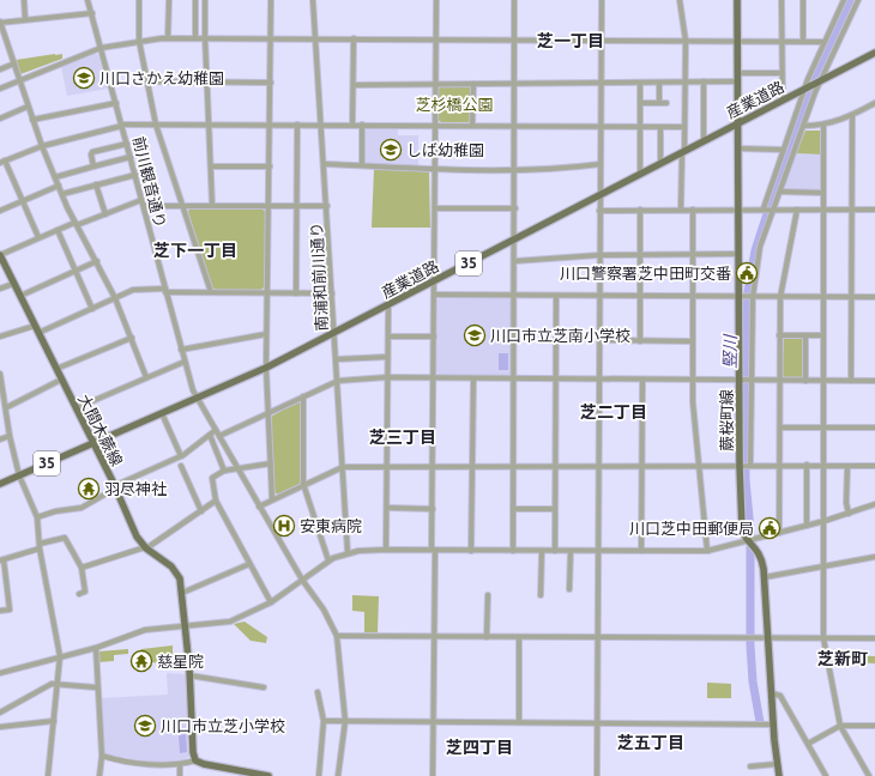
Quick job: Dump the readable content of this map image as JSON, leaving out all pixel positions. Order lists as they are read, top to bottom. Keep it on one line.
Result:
{"streets":{"main road":["産業道路","35","蕨桜町線","大間木蕨線"],"street":["前川観音通り","南浦和前川通り"]},"crossings":[["産業道路","前川観音通り"],["産業道路","南浦和前川通り"],["産業道路","蕨桜町線"],["産業道路","大間木蕨線"]],"districts":["芝一丁目","芝下一丁目","芝二丁目","芝三丁目","芝新町","芝五丁目","芝四丁目"],"water":["竪川"],"parks":["芝杉橋公園"],"places":{"school or university":["川口さかえ幼稚園","しば幼稚園","川口市立芝南小学校","川口市立芝小学校"],"public building":["川口警察署芝中田町交番","川口芝中田郵便局"],"temple":["羽尽神社","慈星院"],"hospital":["安東病院"]}}
